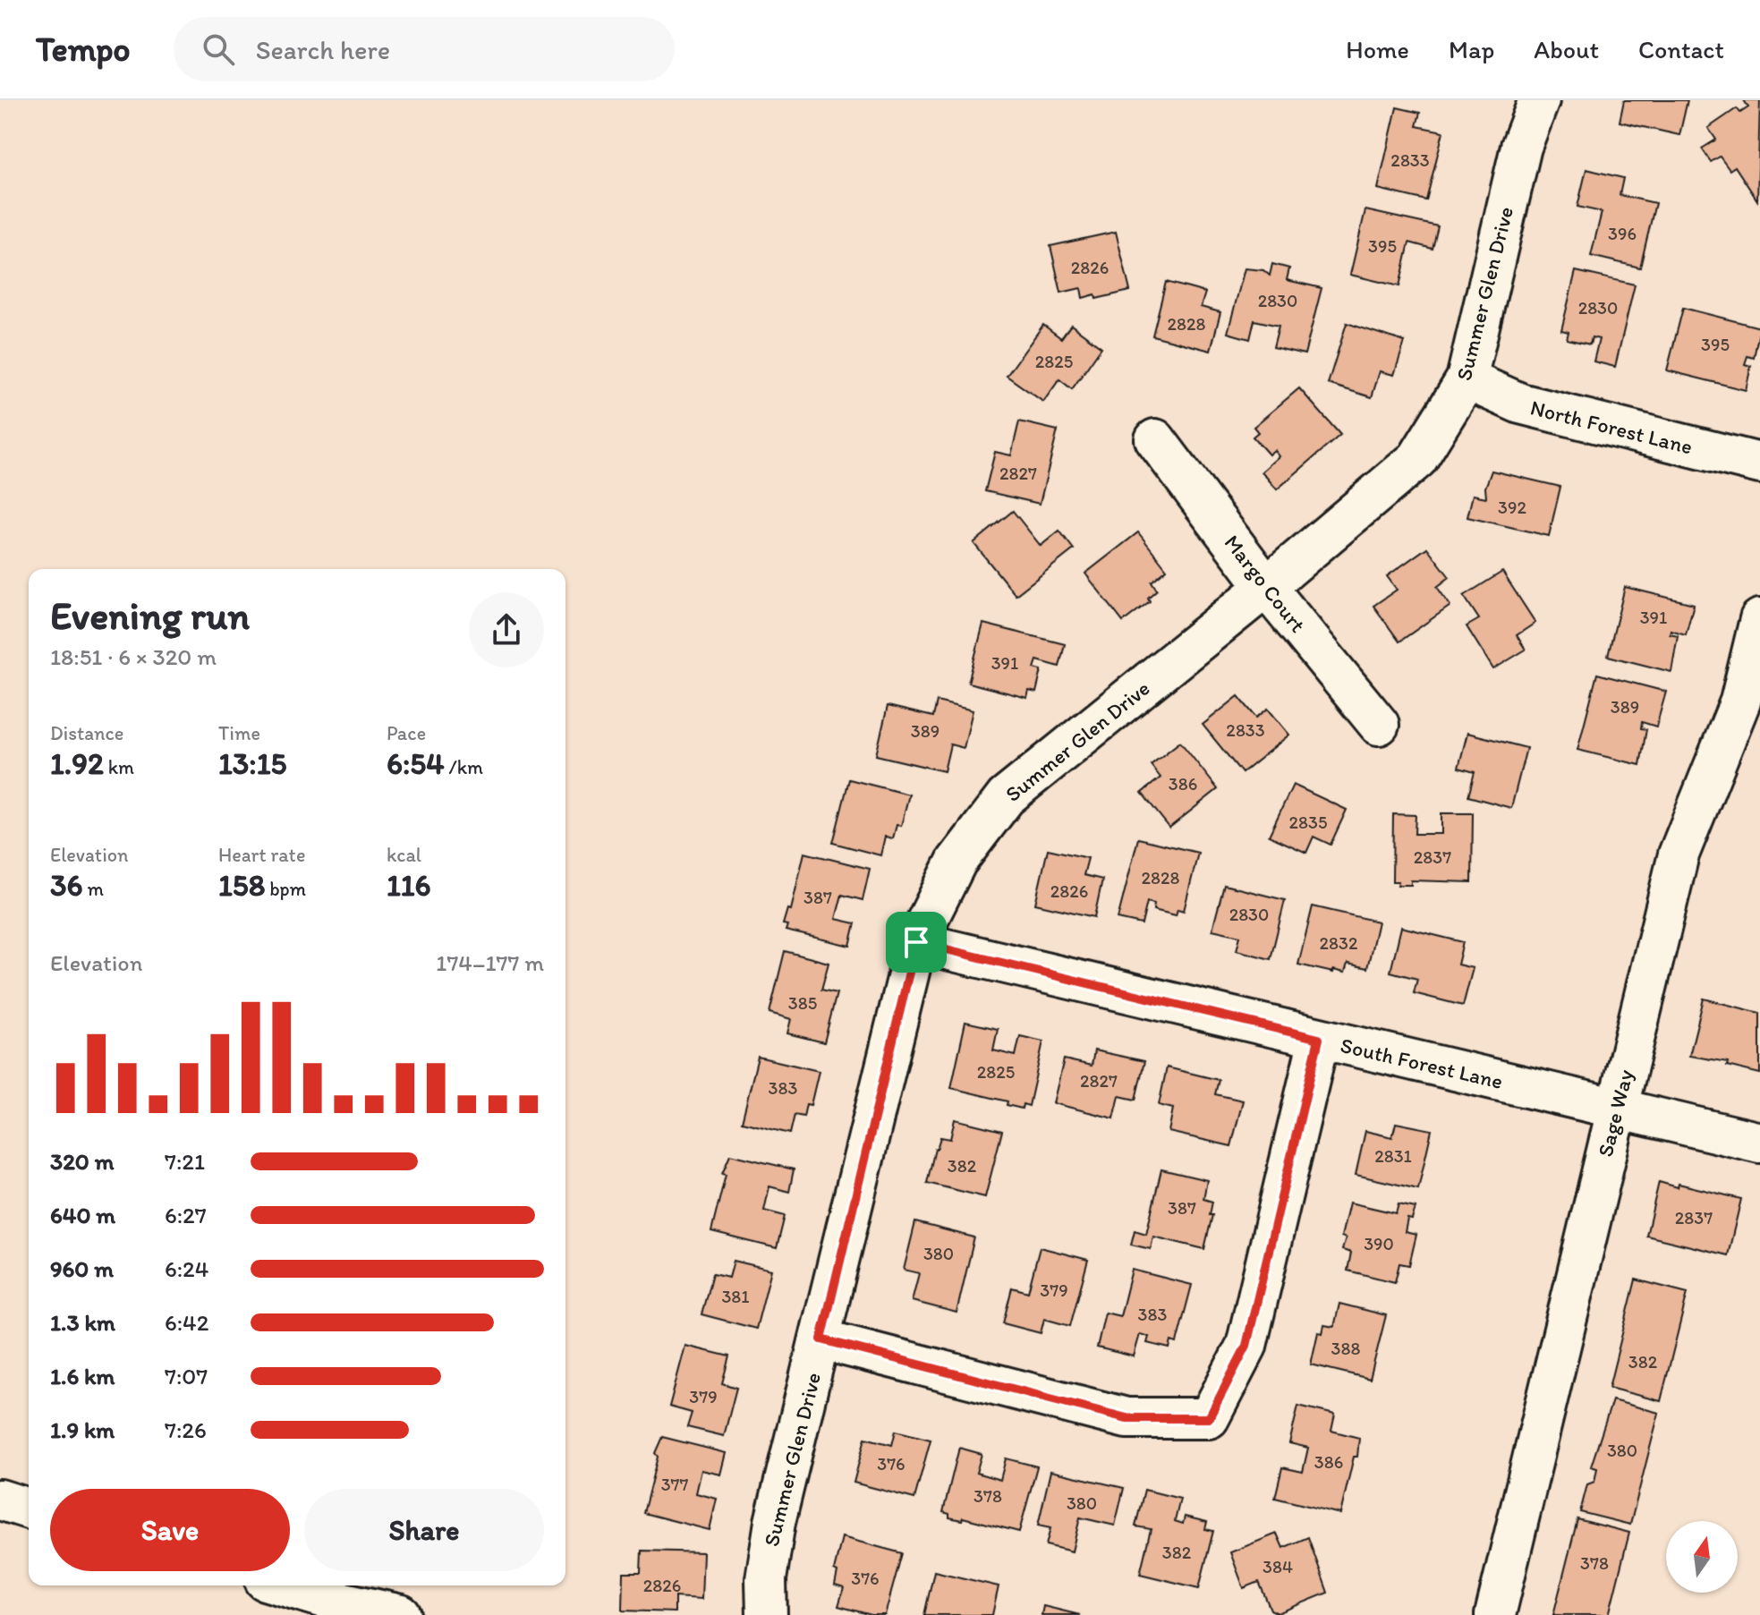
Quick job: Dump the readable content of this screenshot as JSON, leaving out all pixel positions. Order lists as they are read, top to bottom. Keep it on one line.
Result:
{"streets":{"street":["Summer Glen Drive","North Forest Lane","Margo Court","South Forest Lane","Sage Way"]},"crossings":[["Summer Glen Drive","North Forest Lane"],["Summer Glen Drive","Margo Court"],["Summer Glen Drive","South Forest Lane"],["South Forest Lane","Sage Way"]],"house_numbers":["2833","396","395","2826","2830","2830","2828","395","2825","2827","392","391","391","389","2833","389","386","2835","2837","2828","2826","387","2830","2832","385","2825","2827","383","2831","382","387","2837","390","380","379","381","383","388","382","379","380","386","376","377","378","380","382","378","384","376","2826"],"north":"top","page":{"header":"Tempo","search":"Search here","nav":["Home","Map","About","Contact"],"heading":["Evening run","18:51 · 6 × 320 m"],"stats":[["Distance","1.92 km"],["Time","13:15"],["Pace","6:54 /km"],["Elevation","36 m"],["Heart rate","158 bpm"],["kcal","116"]],"chart":["Elevation","174–177 m"],"list":[{"name":"320 m","note":"7:21"},{"name":"640 m","note":"6:27"},{"name":"960 m","note":"6:24"},{"name":"1.3 km","note":"6:42"},{"name":"1.6 km","note":"7:07"},{"name":"1.9 km","note":"7:26"}],"buttons":["Save","Share"]}}
